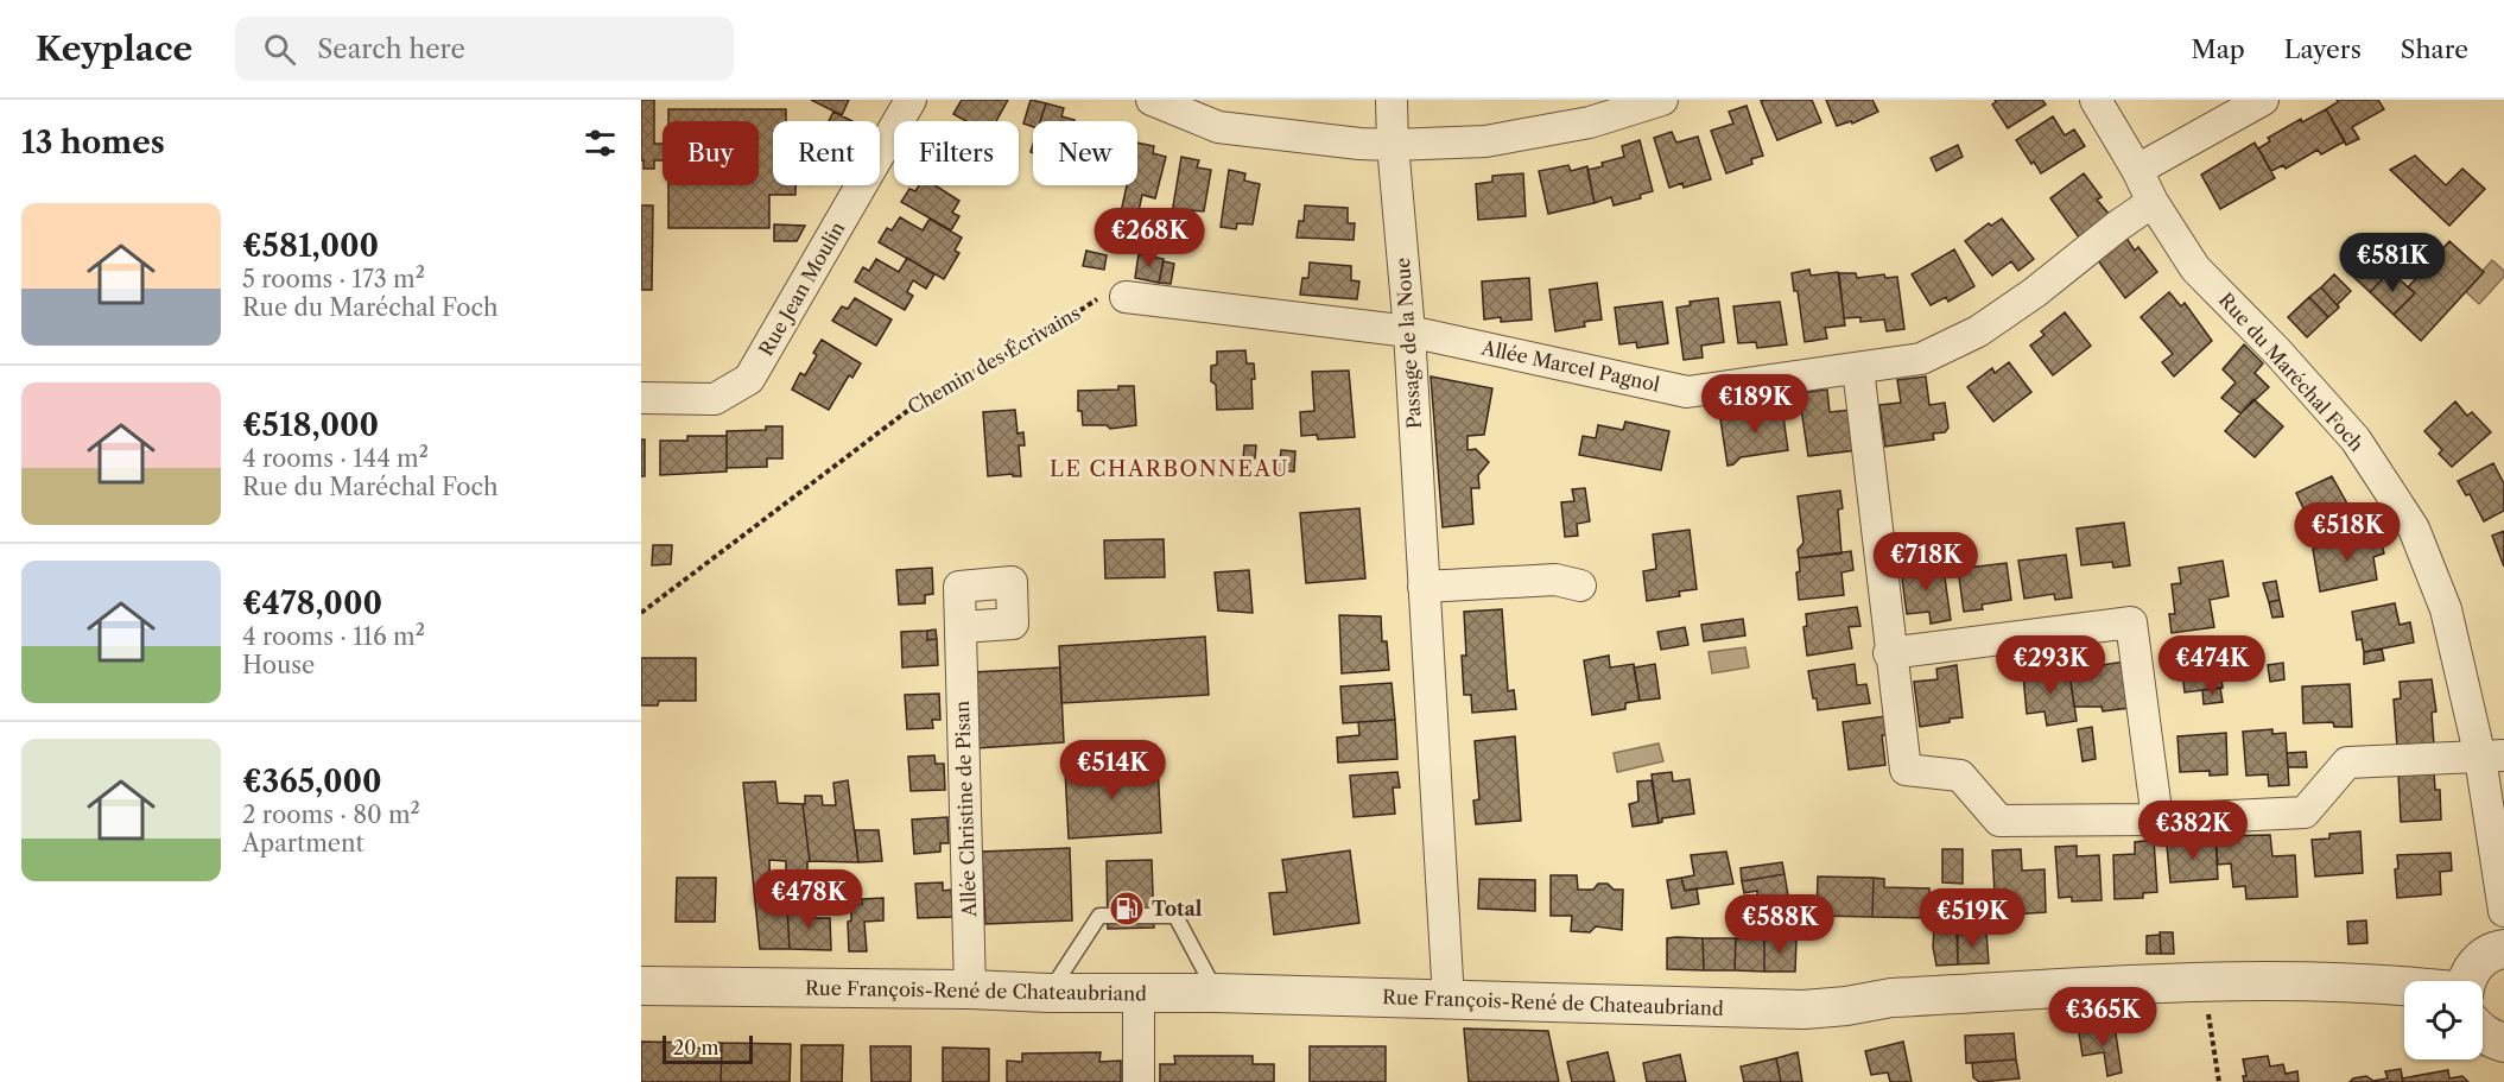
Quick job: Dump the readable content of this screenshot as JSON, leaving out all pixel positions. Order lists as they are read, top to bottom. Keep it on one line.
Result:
{"streets":{"street":["Rue Jean Moulin","Passage de la Noue","Allée Marcel Pagnol","Rue du Maréchal Foch","Allée Christine de Pisan","Rue François-René de Chateaubriand"],"path":["Chemin des Écrivains"]},"crossings":[["Passage de la Noue","Allée Marcel Pagnol"],["Passage de la Noue","Rue François-René de Chateaubriand"],["Allée Marcel Pagnol","Rue du Maréchal Foch"],["Allée Christine de Pisan","Rue François-René de Chateaubriand"]],"districts":["LE CHARBONNEAU"],"places":{"fuel station":["Total"]},"scale_bar":"20 m","page":{"header":"Keyplace","search":"Search here","nav":["Map","Layers","Share"],"heading":"13 homes","chip":["Buy","Rent","Filters","New"],"list":[{"name":"€581,000","note":"5 rooms · 173 m² · Rue du Maréchal Foch"},{"name":"€518,000","note":"4 rooms · 144 m² · Rue du Maréchal Foch"},{"name":"€478,000","note":"4 rooms · 116 m² · House"},{"name":"€365,000","note":"2 rooms · 80 m² · Apartment"}],"price":["€268K","€581K","€189K","€518K","€718K","€293K","€474K","€514K","€382K","€478K","€519K","€588K","€365K"],"scale":"20 m"}}
